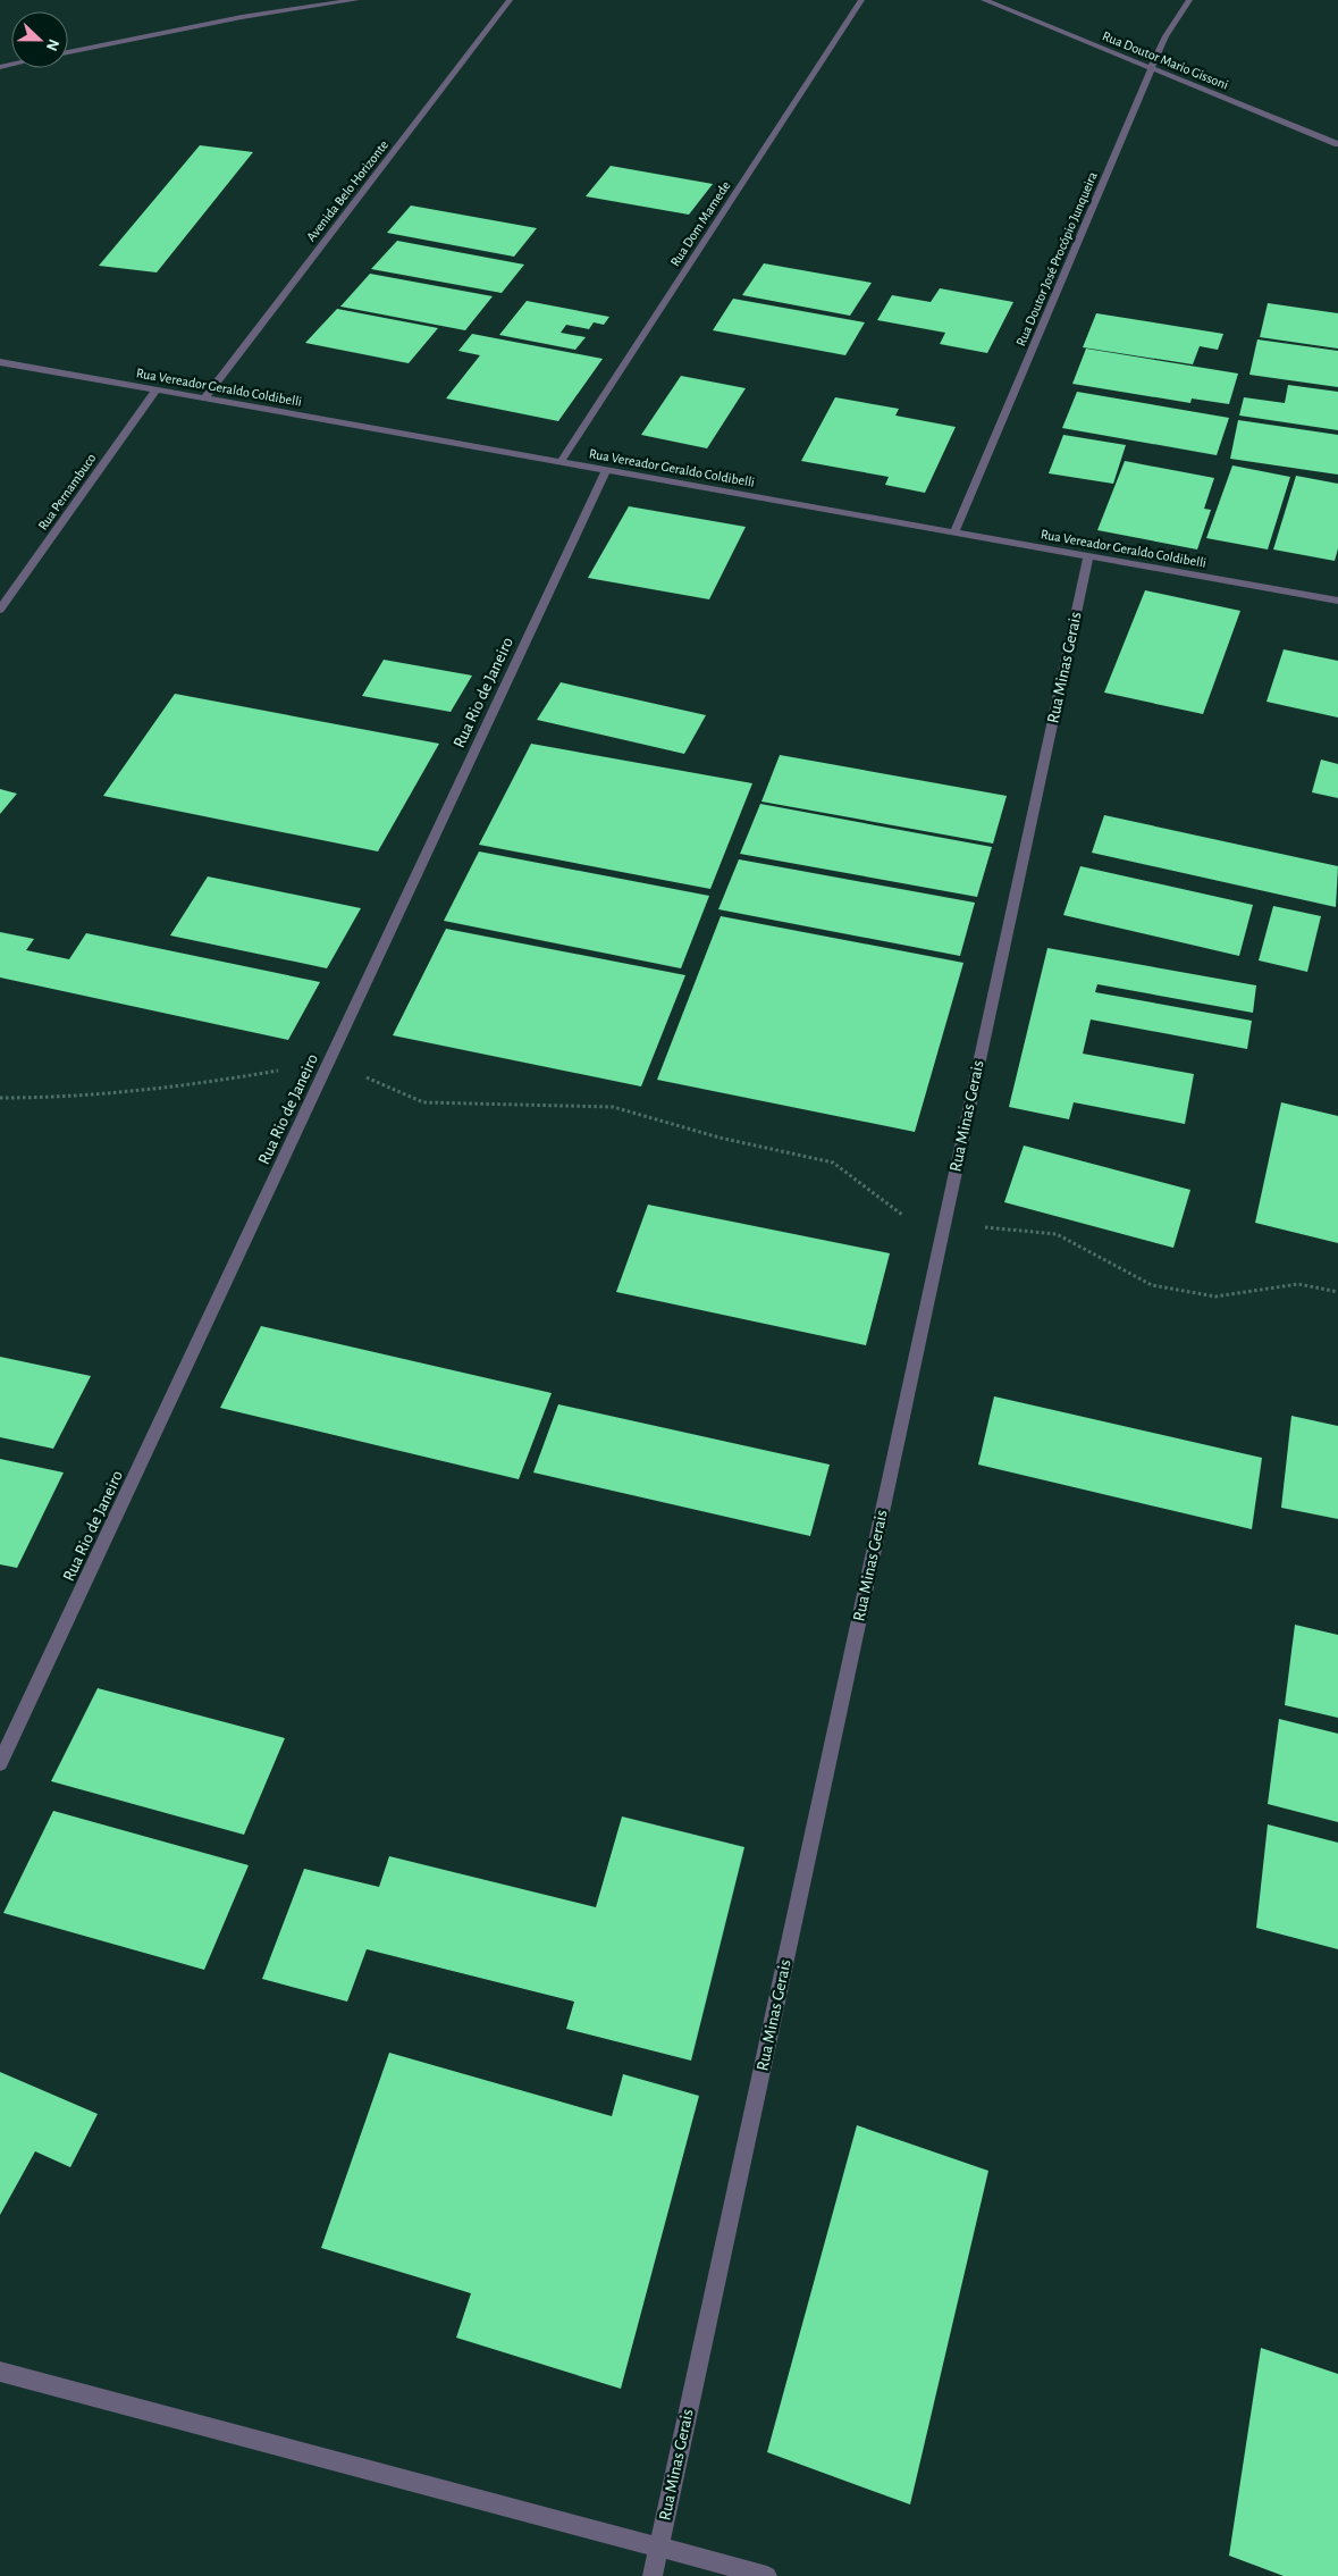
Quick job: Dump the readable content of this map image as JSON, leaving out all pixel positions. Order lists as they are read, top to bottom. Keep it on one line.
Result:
{"streets":{"street":["Rua Doutor Mario Gissoni","Avenida Belo Horizonte","Rua Dom Mamede","Rua Doutor José Procópio Junqueira","Rua Vereador Geraldo Coldibelli","Rua Pernambuco","Rua Minas Gerais","Rua Rio de Janeiro"]},"crossings":[["Rua Doutor Mario Gissoni","Rua Doutor José Procópio Junqueira"],["Avenida Belo Horizonte","Rua Vereador Geraldo Coldibelli"],["Rua Dom Mamede","Rua Vereador Geraldo Coldibelli"],["Rua Doutor José Procópio Junqueira","Rua Vereador Geraldo Coldibelli"],["Rua Vereador Geraldo Coldibelli","Rua Pernambuco"],["Rua Vereador Geraldo Coldibelli","Rua Minas Gerais"],["Rua Vereador Geraldo Coldibelli","Rua Rio de Janeiro"]],"north":"right"}
